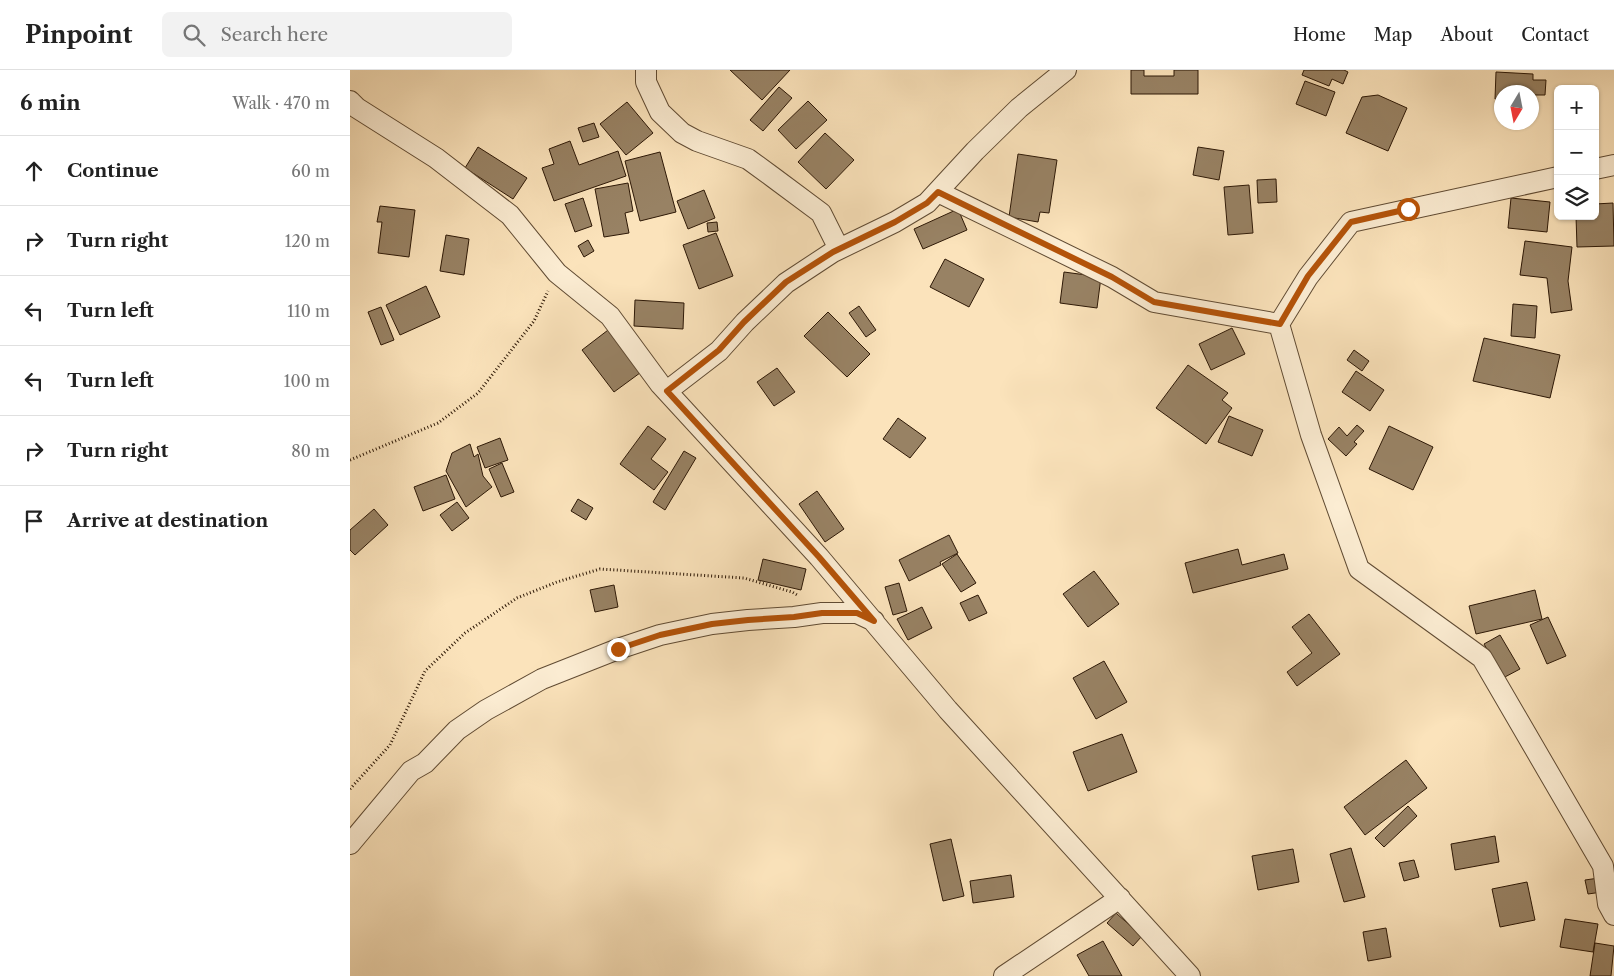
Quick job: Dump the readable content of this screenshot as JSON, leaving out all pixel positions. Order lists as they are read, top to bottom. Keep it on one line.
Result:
{"north":"bottom","page":{"header":"Pinpoint","search":"Search here","nav":["Home","Map","About","Contact"],"heading":["6 min","Walk · 470 m"],"map_buttons":["+","−"],"list":[["Continue","60 m"],["Turn right","120 m"],["Turn left","110 m"],["Turn left","100 m"],["Turn right","80 m"],"Arrive at destination"]}}
